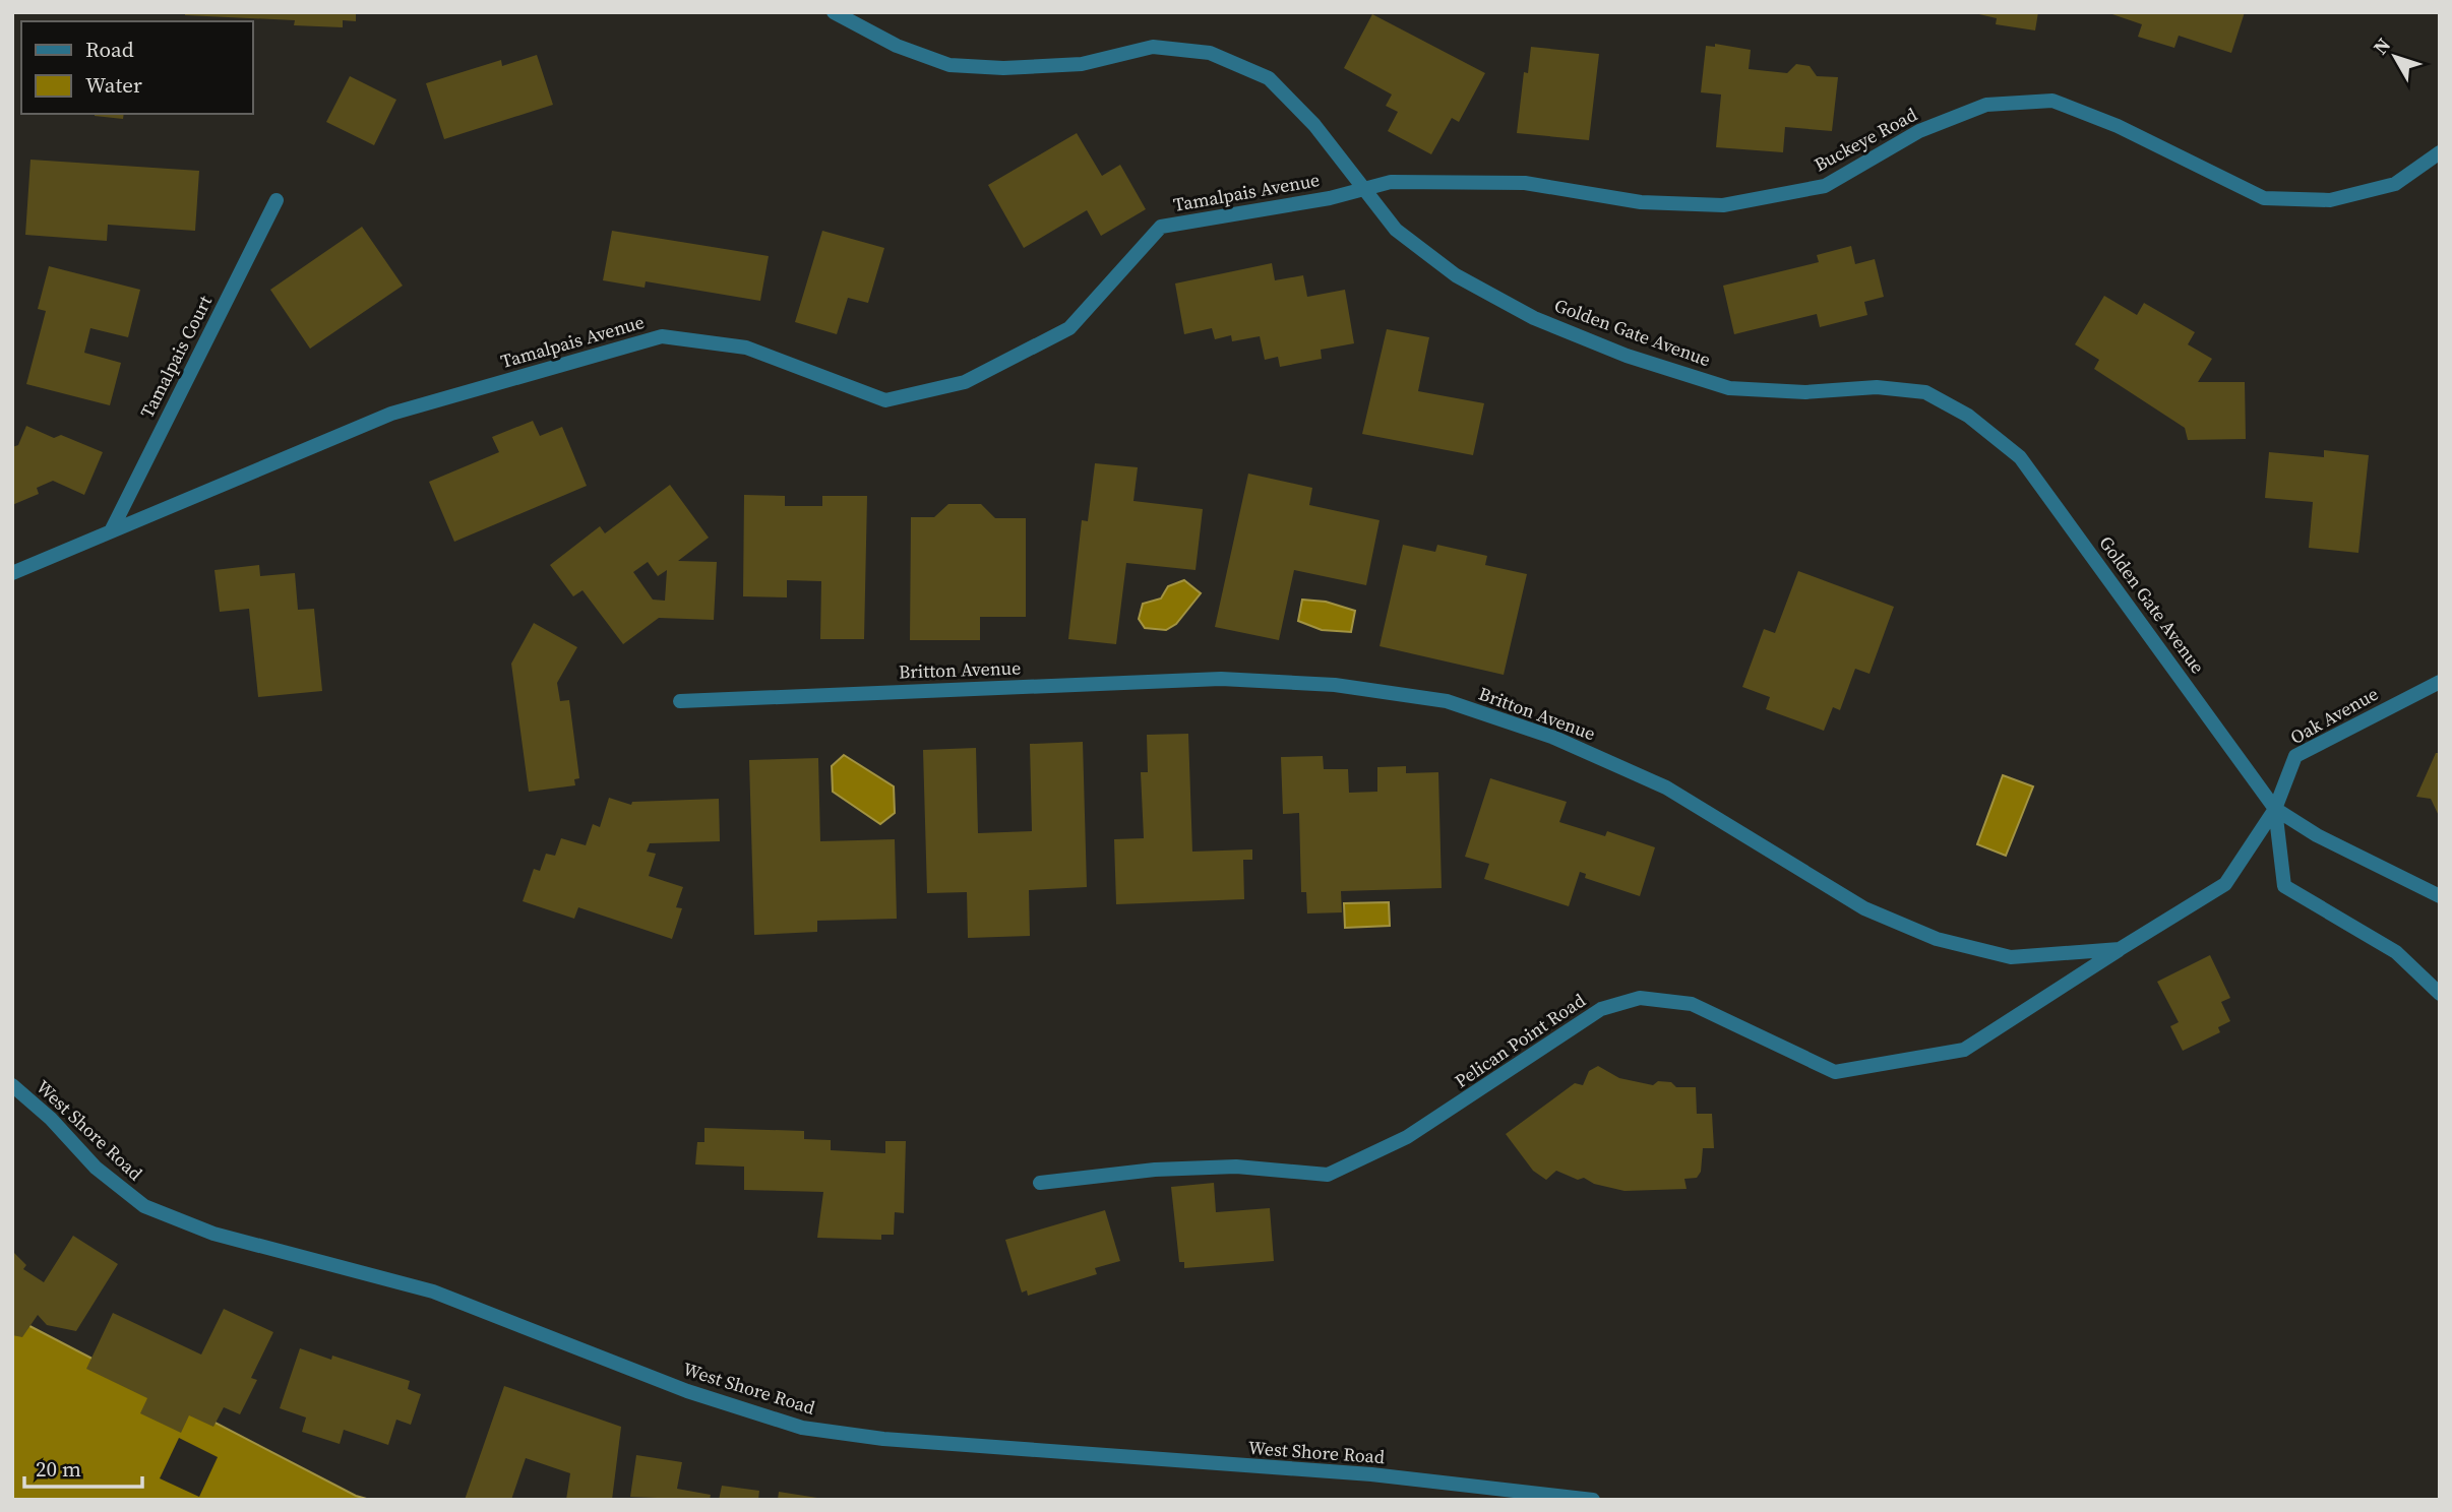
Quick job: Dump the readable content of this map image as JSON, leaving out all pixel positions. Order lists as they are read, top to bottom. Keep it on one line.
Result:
{"streets":{"street":["Buckeye Road","Tamalpais Avenue","Golden Gate Avenue","Tamalpais Court","Britton Avenue","Oak Avenue","Pelican Point Road","West Shore Road"]},"crossings":[["Buckeye Road","Tamalpais Avenue"],["Buckeye Road","Golden Gate Avenue"],["Tamalpais Avenue","Golden Gate Avenue"],["Tamalpais Avenue","Tamalpais Court"],["Golden Gate Avenue","Britton Avenue"],["Golden Gate Avenue","Oak Avenue"],["Britton Avenue","Oak Avenue"],["Britton Avenue","Pelican Point Road"]],"legend":["Road","Water"],"scale_bar":"20 m","north":"top left"}
